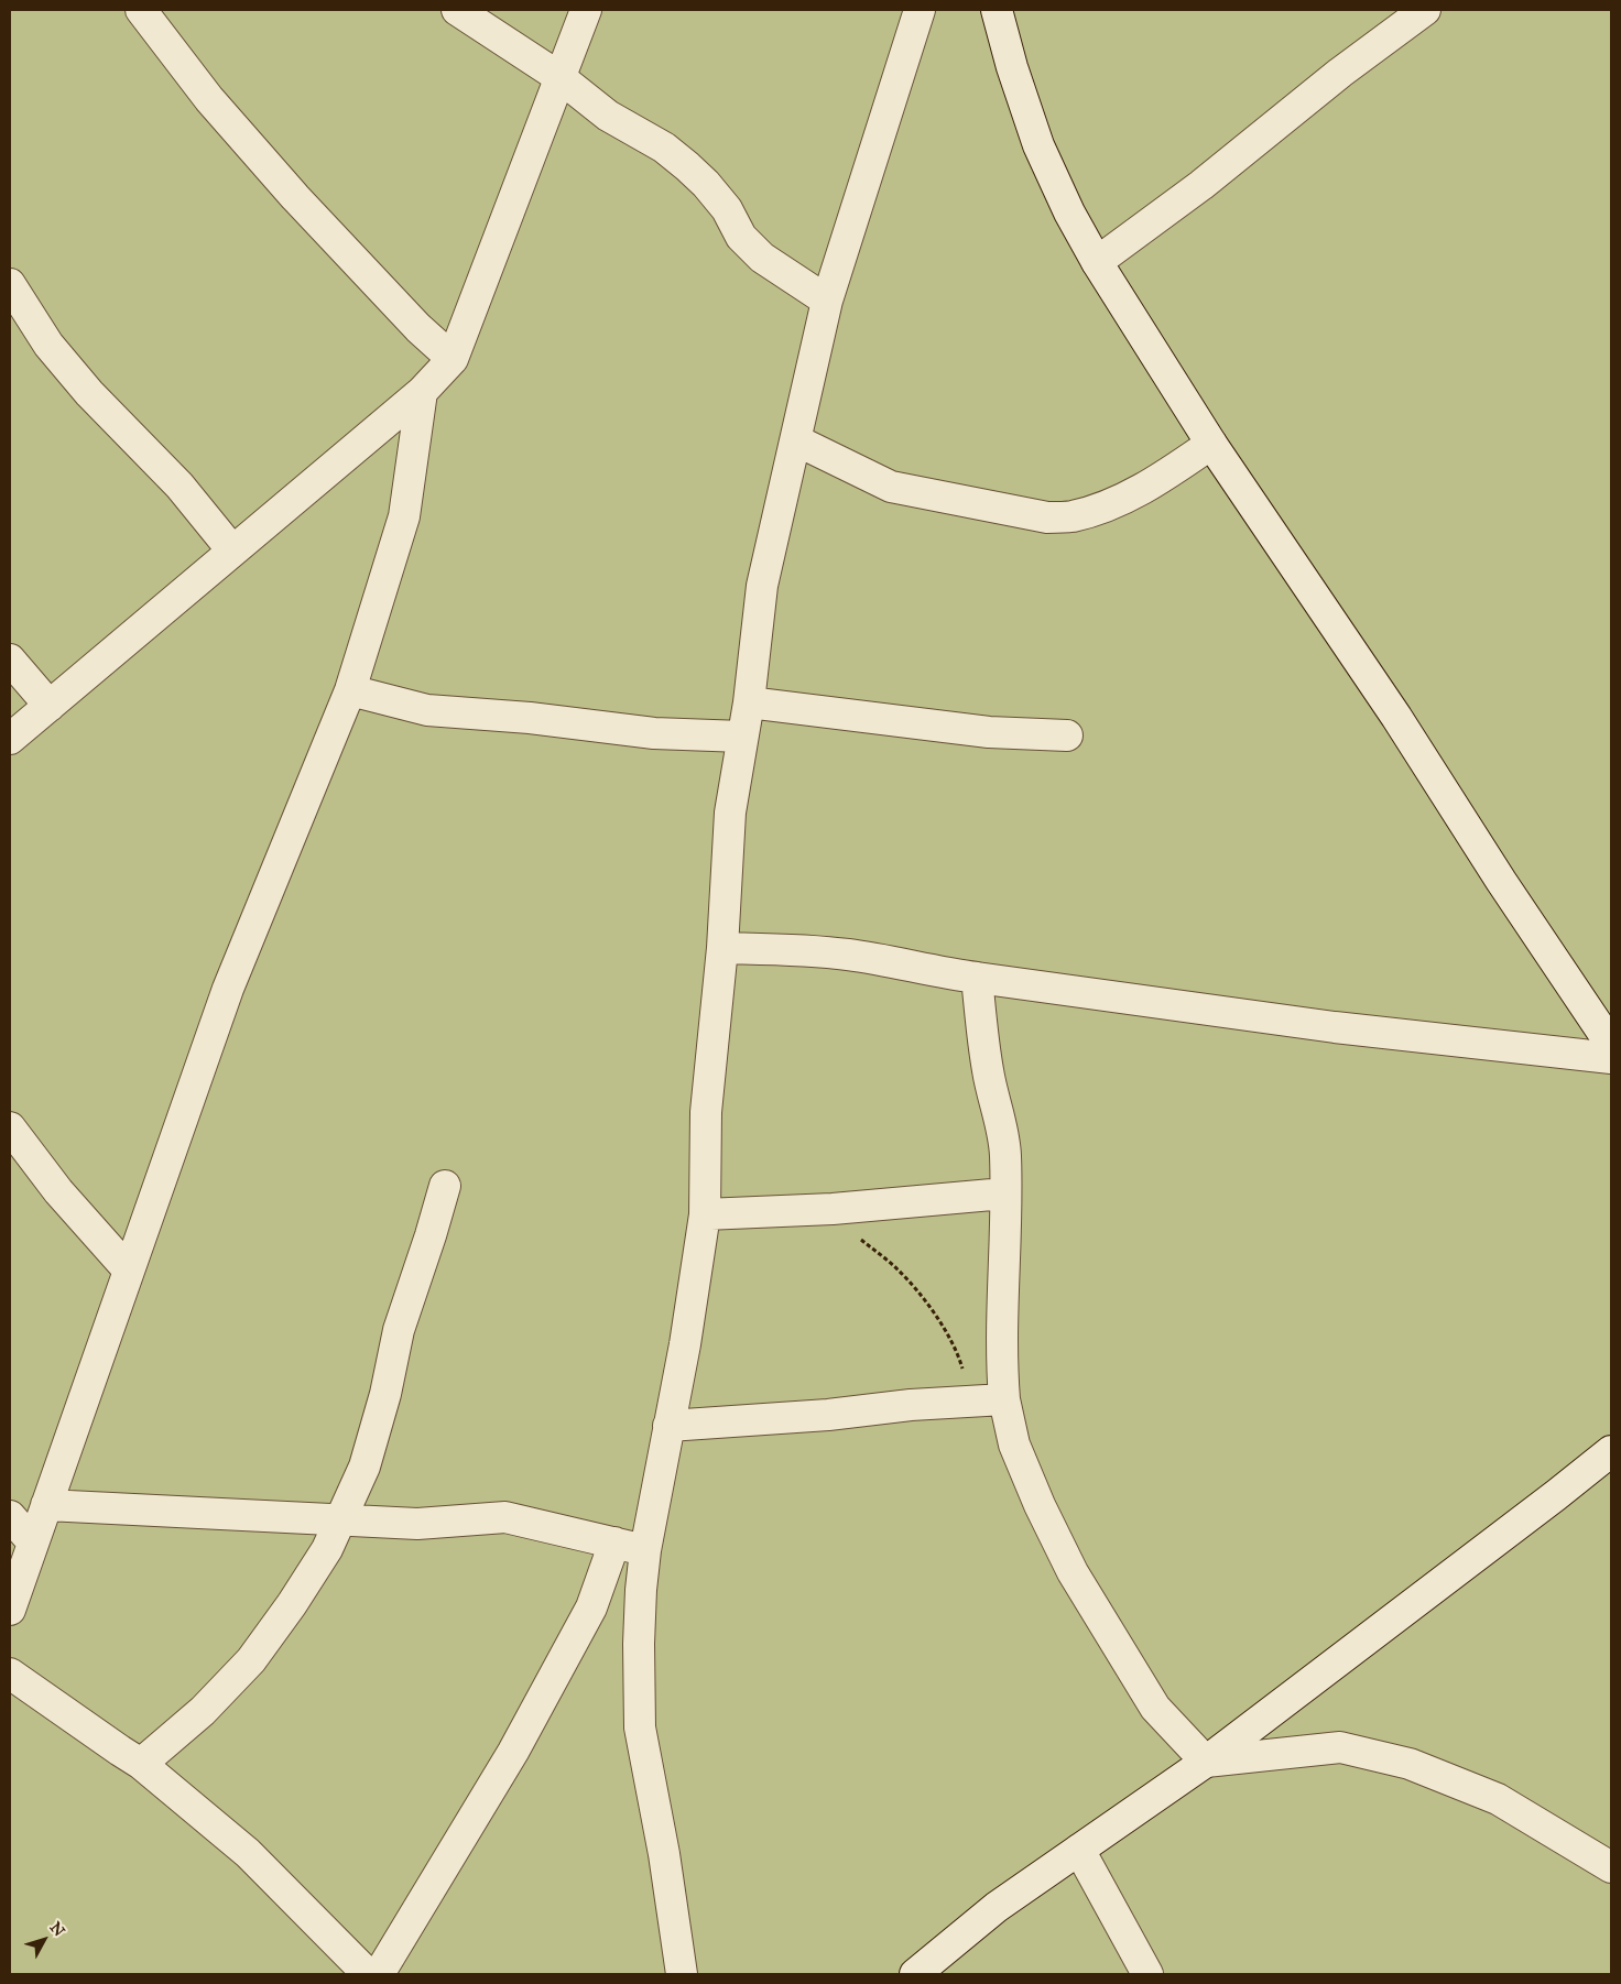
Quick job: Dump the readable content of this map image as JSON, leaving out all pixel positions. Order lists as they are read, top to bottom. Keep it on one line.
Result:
{"north":"top right"}
